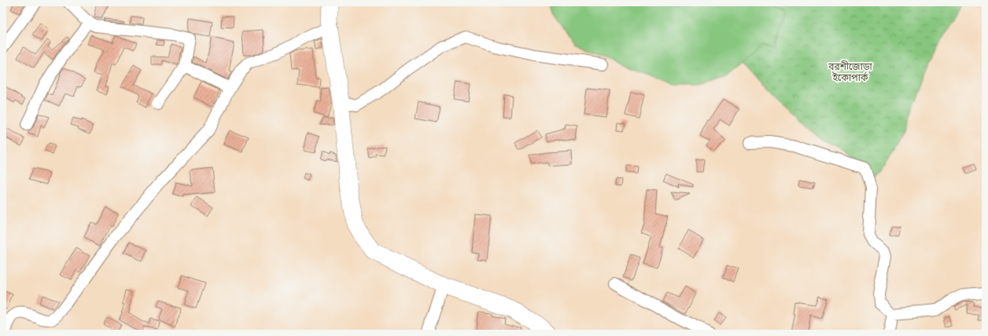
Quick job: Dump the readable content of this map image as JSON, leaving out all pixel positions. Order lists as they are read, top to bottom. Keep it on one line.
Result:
{"parks":["বরশীজোড়া ইকোপার্ক"]}
